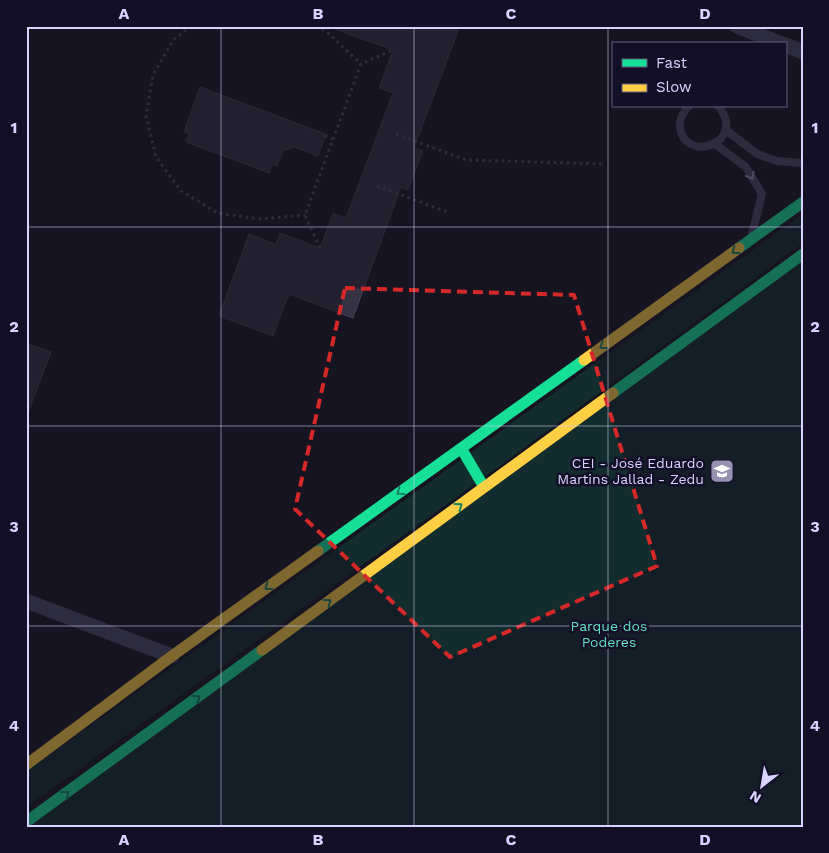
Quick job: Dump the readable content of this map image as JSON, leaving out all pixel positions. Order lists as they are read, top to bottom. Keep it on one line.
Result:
{"parks":["Parque dos Poderes"],"places":{"school or university":["CEI - José Eduardo Martins Jallad - Zedu"]},"legend":["Fast","Slow"],"north":"bottom left","grid":{"columns":["A","B","C","D"],"rows":["1","2","3","4"]}}
